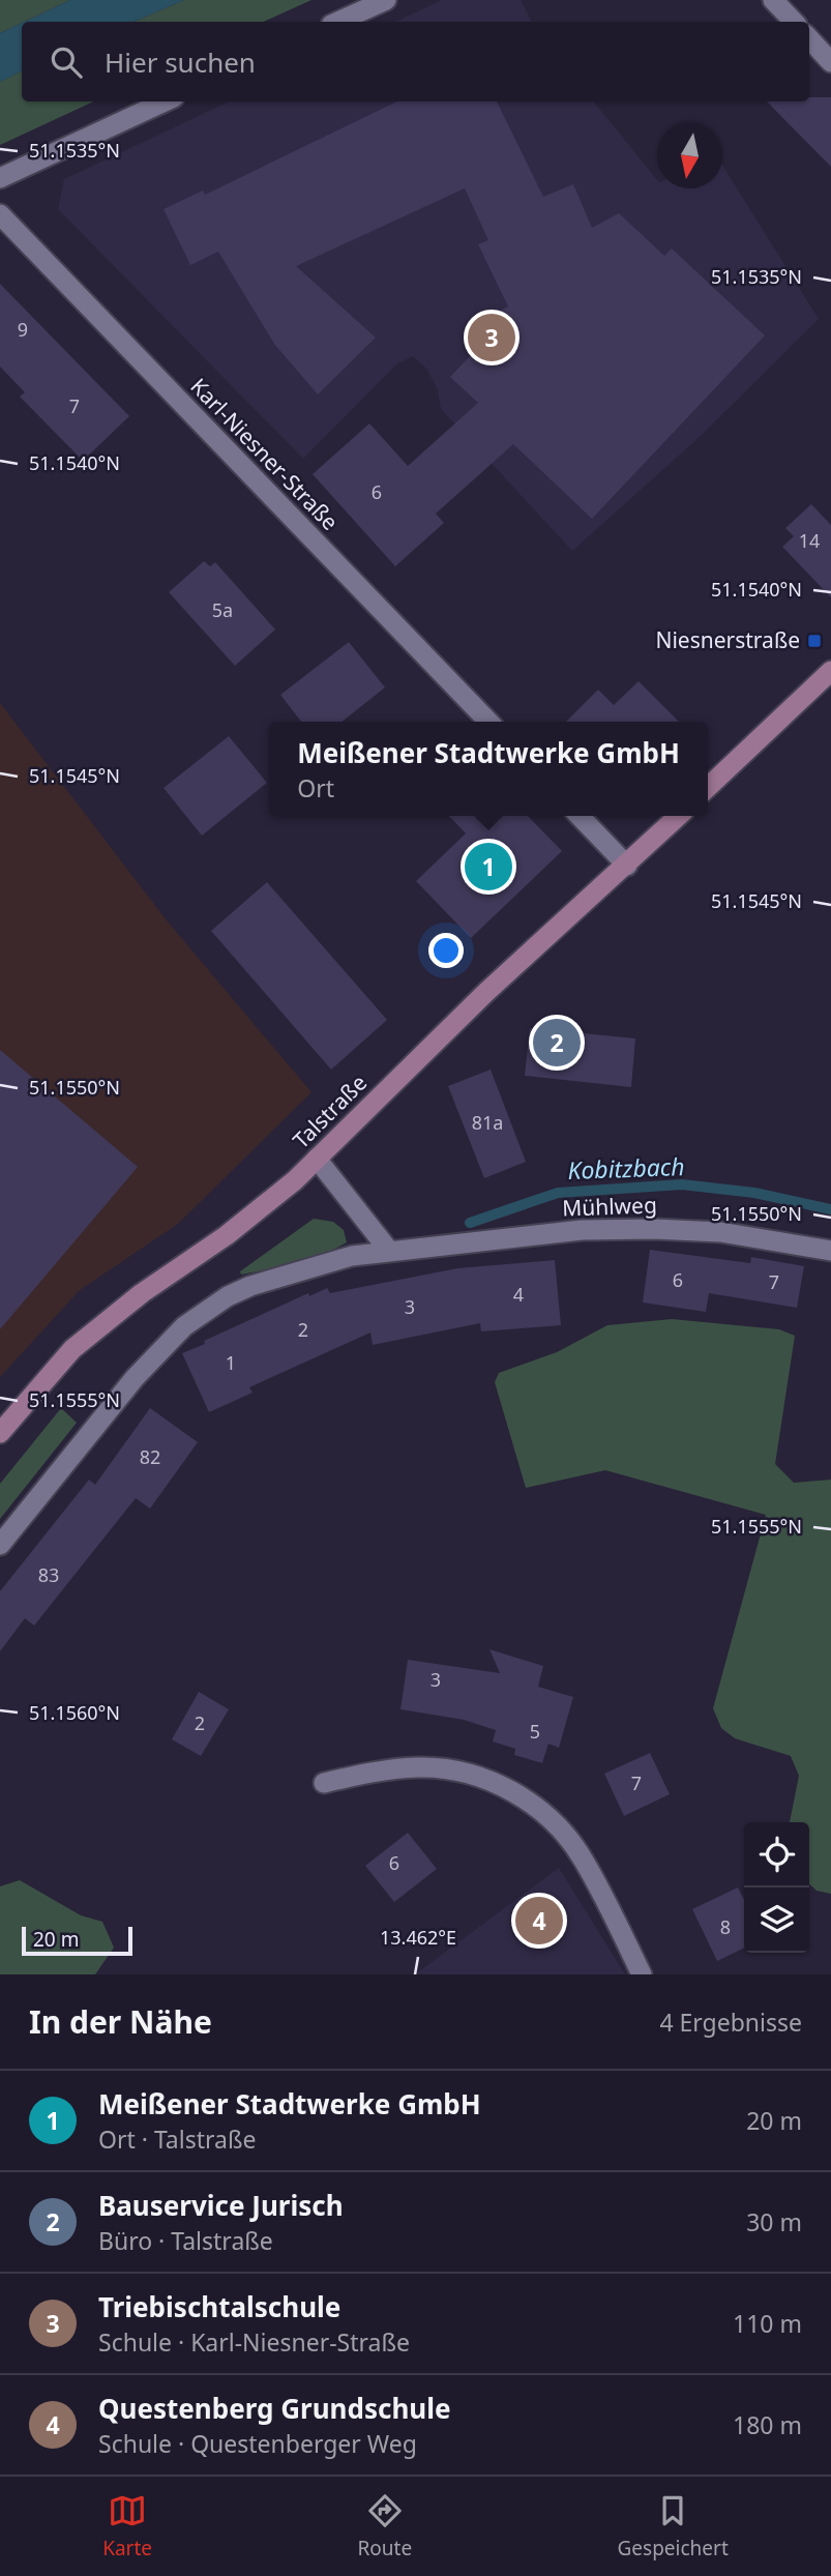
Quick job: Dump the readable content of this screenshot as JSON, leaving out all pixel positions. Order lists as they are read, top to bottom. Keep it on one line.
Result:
{"streets":{"main road":["Talstraße"],"street":["Karl-Niesner-Straße","Mühlweg"]},"water":["Kobitzbach"],"places":{"transit":["Niesnerstraße"]},"house_numbers":["9","7","6","14","5a","81a","6","7","4","3","2","1","82","83","3","2","5","7","6","8"],"scale_bar":"20 m","north":"bottom","page":{"search":"Hier suchen","pins":["3","1","2","4"],"popup":["Meißener Stadtwerke GmbH","Ort"],"scale":"20 m","heading":["In der Nähe","4 Ergebnisse"],"list":[{"mark":"1","name":"Meißener Stadtwerke GmbH","note":"Ort · Talstraße","value":"20 m"},{"mark":"2","name":"Bauservice Jurisch","note":"Büro · Talstraße","value":"30 m"},{"mark":"3","name":"Triebischtalschule","note":"Schule · Karl-Niesner-Straße","value":"110 m"},{"mark":"4","name":"Questenberg Grundschule","note":"Schule · Questenberger Weg","value":"180 m"}],"nav":["Karte","Route","Gespeichert"]},"coordinates":["51.1535°N","51.1540°N","51.1545°N","51.1550°N","51.1555°N","51.1560°N","13.462°E"]}
